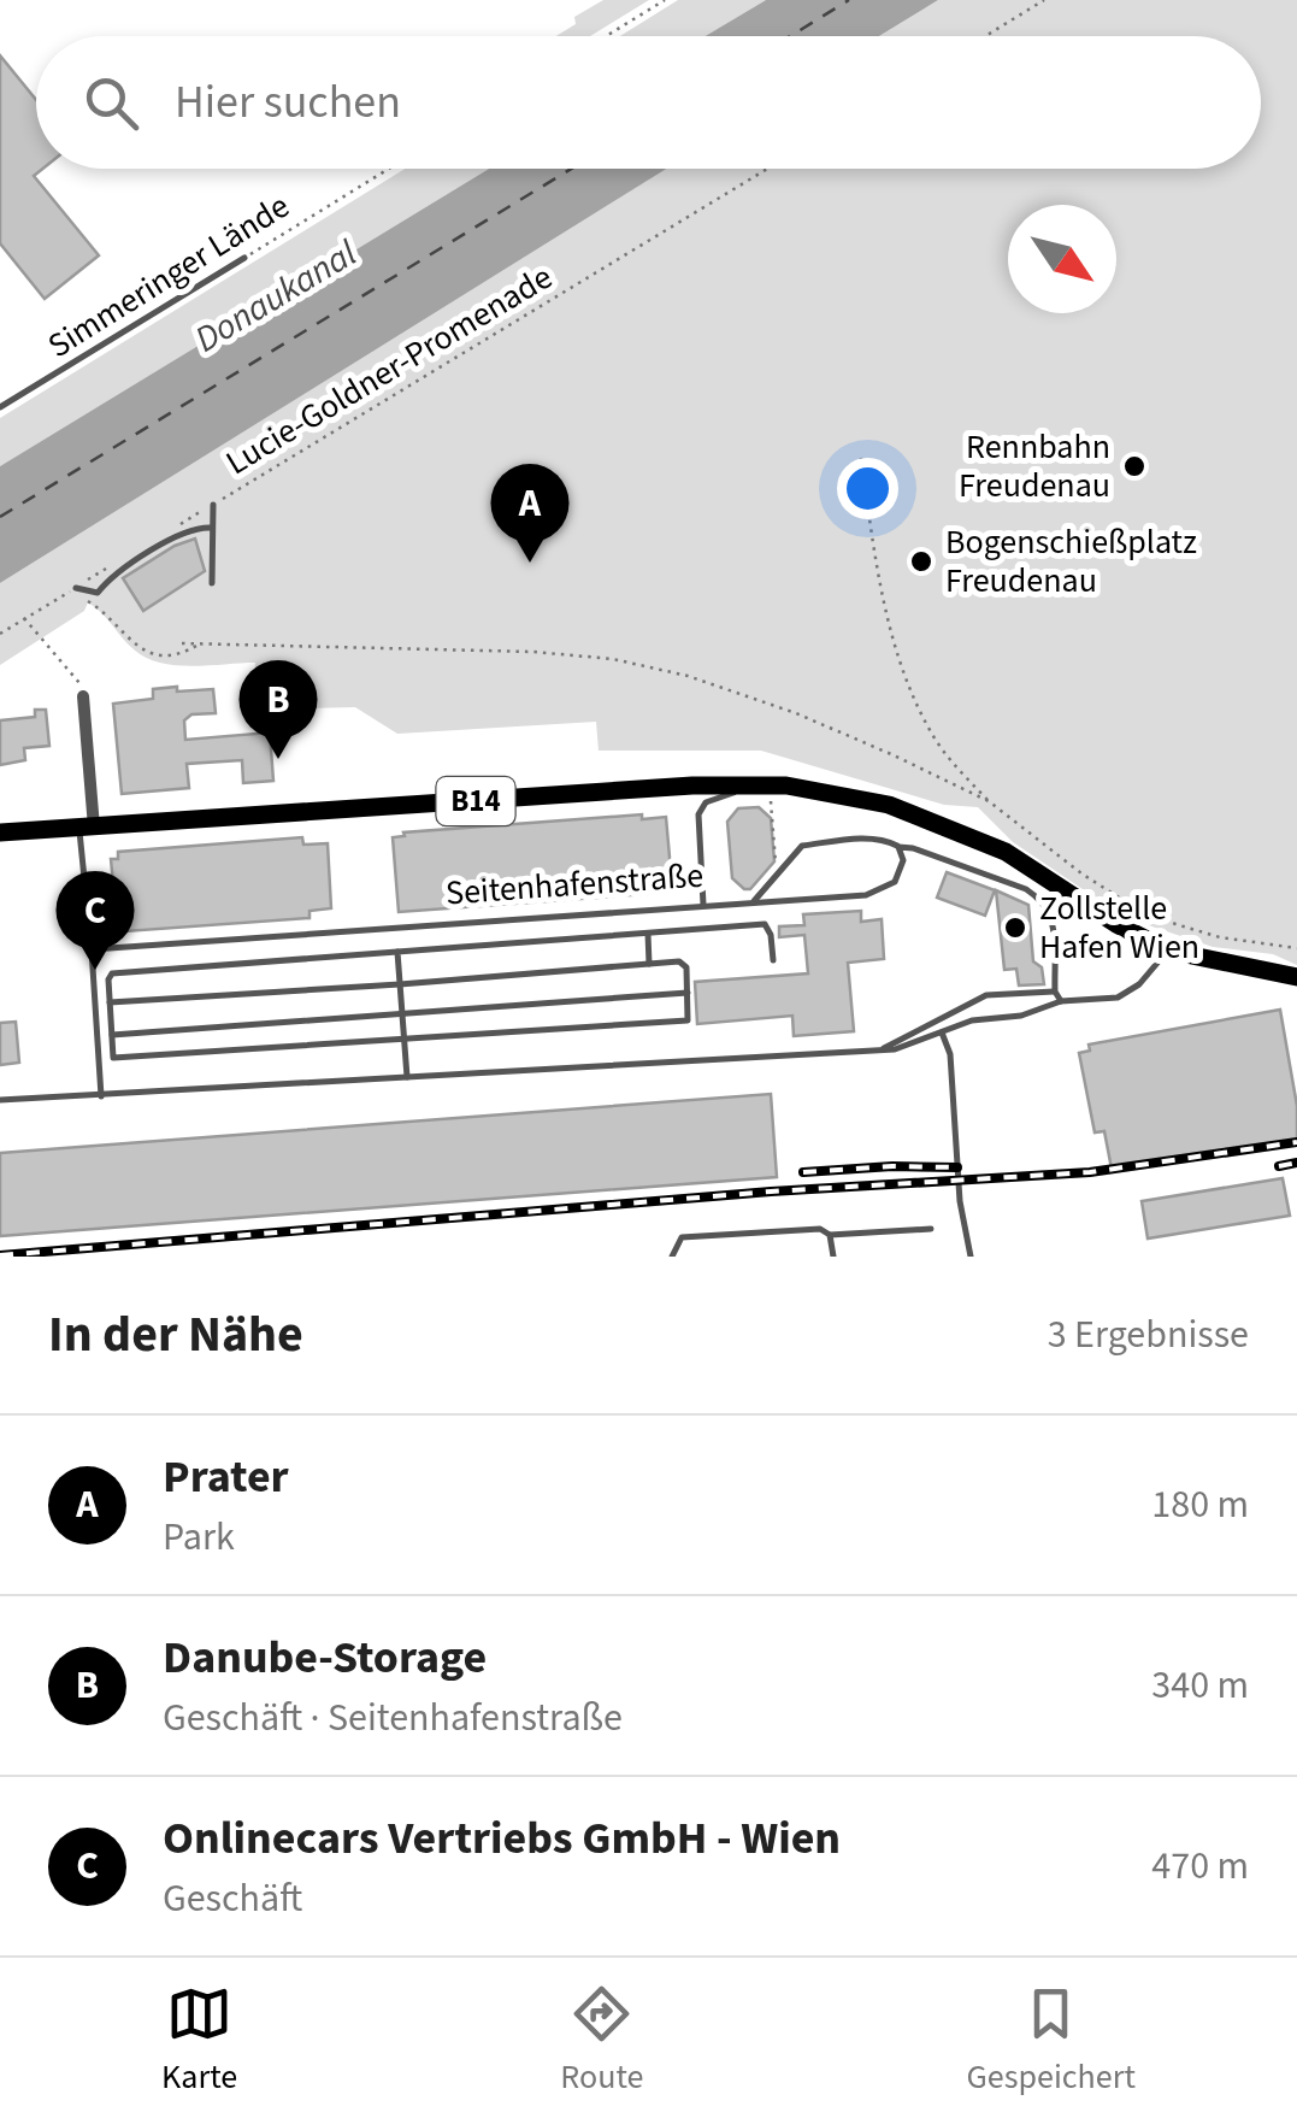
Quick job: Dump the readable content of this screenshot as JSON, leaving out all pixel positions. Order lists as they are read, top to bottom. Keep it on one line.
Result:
{"streets":{"main road":["B14"],"lane":["Simmeringer Lände","Seitenhafenstraße"],"path":["Lucie-Goldner-Promenade"]},"water":["Donaukanal"],"places":["Rennbahn Freudenau","Bogenschießplatz Freudenau","Zollstelle Hafen Wien"],"north":"bottom right","page":{"search":"Hier suchen","pins":["A","B","C"],"heading":["In der Nähe","3 Ergebnisse"],"list":[{"mark":"A","name":"Prater","note":"Park","value":"180 m"},{"mark":"B","name":"Danube-Storage","note":"Geschäft · Seitenhafenstraße","value":"340 m"},{"mark":"C","name":"Onlinecars Vertriebs GmbH - Wien","note":"Geschäft","value":"470 m"}],"nav":["Karte","Route","Gespeichert"]}}
